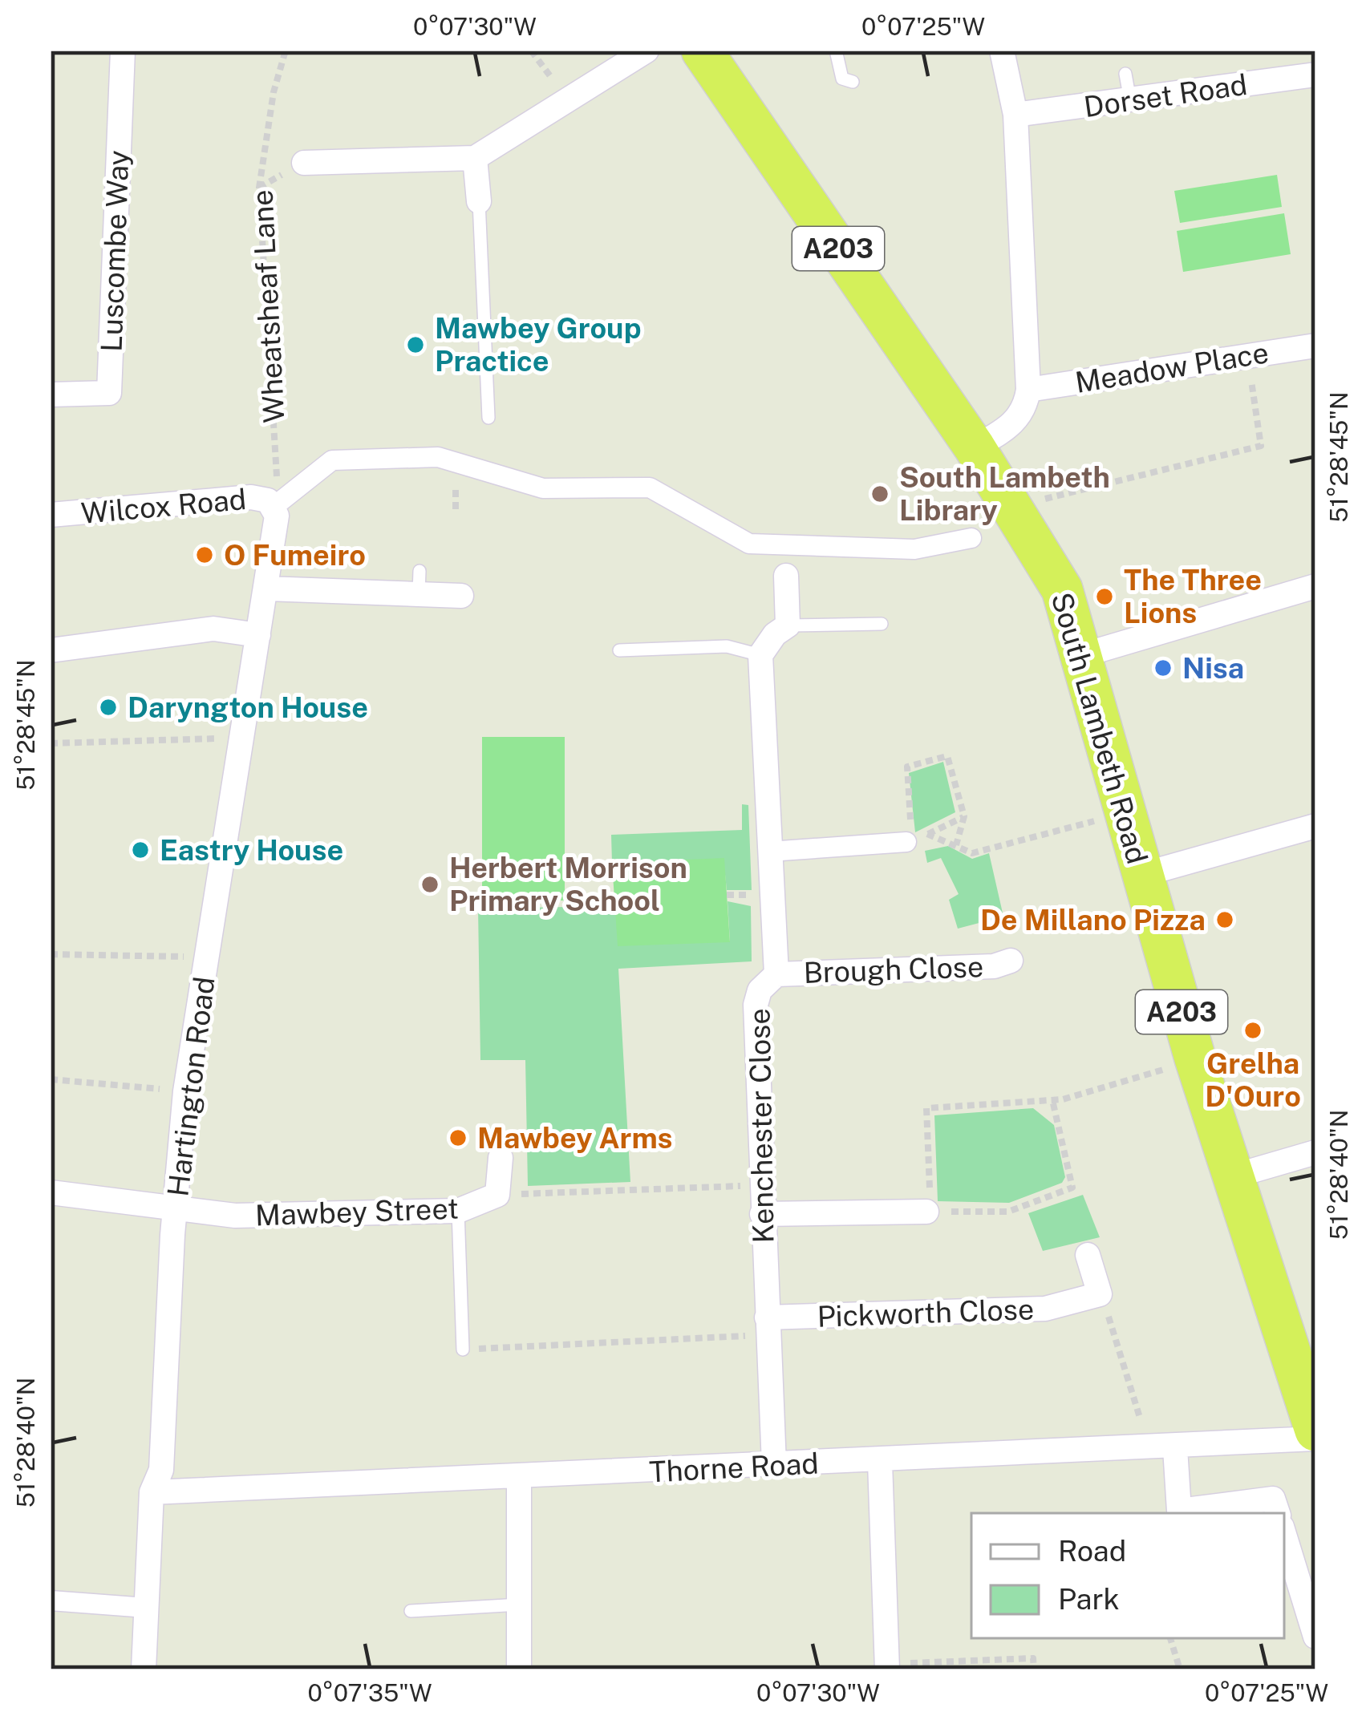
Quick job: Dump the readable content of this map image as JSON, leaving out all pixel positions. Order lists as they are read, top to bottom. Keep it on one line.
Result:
{"streets":{"highway":["A203","South Lambeth Road"],"street":["Dorset Road","Luscombe Way","Meadow Place","Wilcox Road","Brough Close","Hartington Road","Kenchester Close","Mawbey Street","Pickworth Close","Thorne Road"],"path":["Wheatsheaf Lane"]},"crossings":[["Wheatsheaf Lane","Wilcox Road"],["Wheatsheaf Lane","Hartington Road"],["Wilcox Road","Hartington Road"],["Brough Close","Kenchester Close"],["Hartington Road","Mawbey Street"],["Hartington Road","Thorne Road"],["Kenchester Close","Pickworth Close"],["Kenchester Close","Thorne Road"]],"places":["Mawbey Group Practice","South Lambeth Library","O Fumeiro","The Three Lions","Nisa","Daryngton House","Eastry House","Herbert Morrison Primary School","De Millano Pizza","Grelha D'Ouro","Mawbey Arms"],"legend":["Road","Park"],"coordinates":["0°07'30\"W","0°07'25\"W","51°28'45\"N","51°28'40\"N","0°07'35\"W"]}
